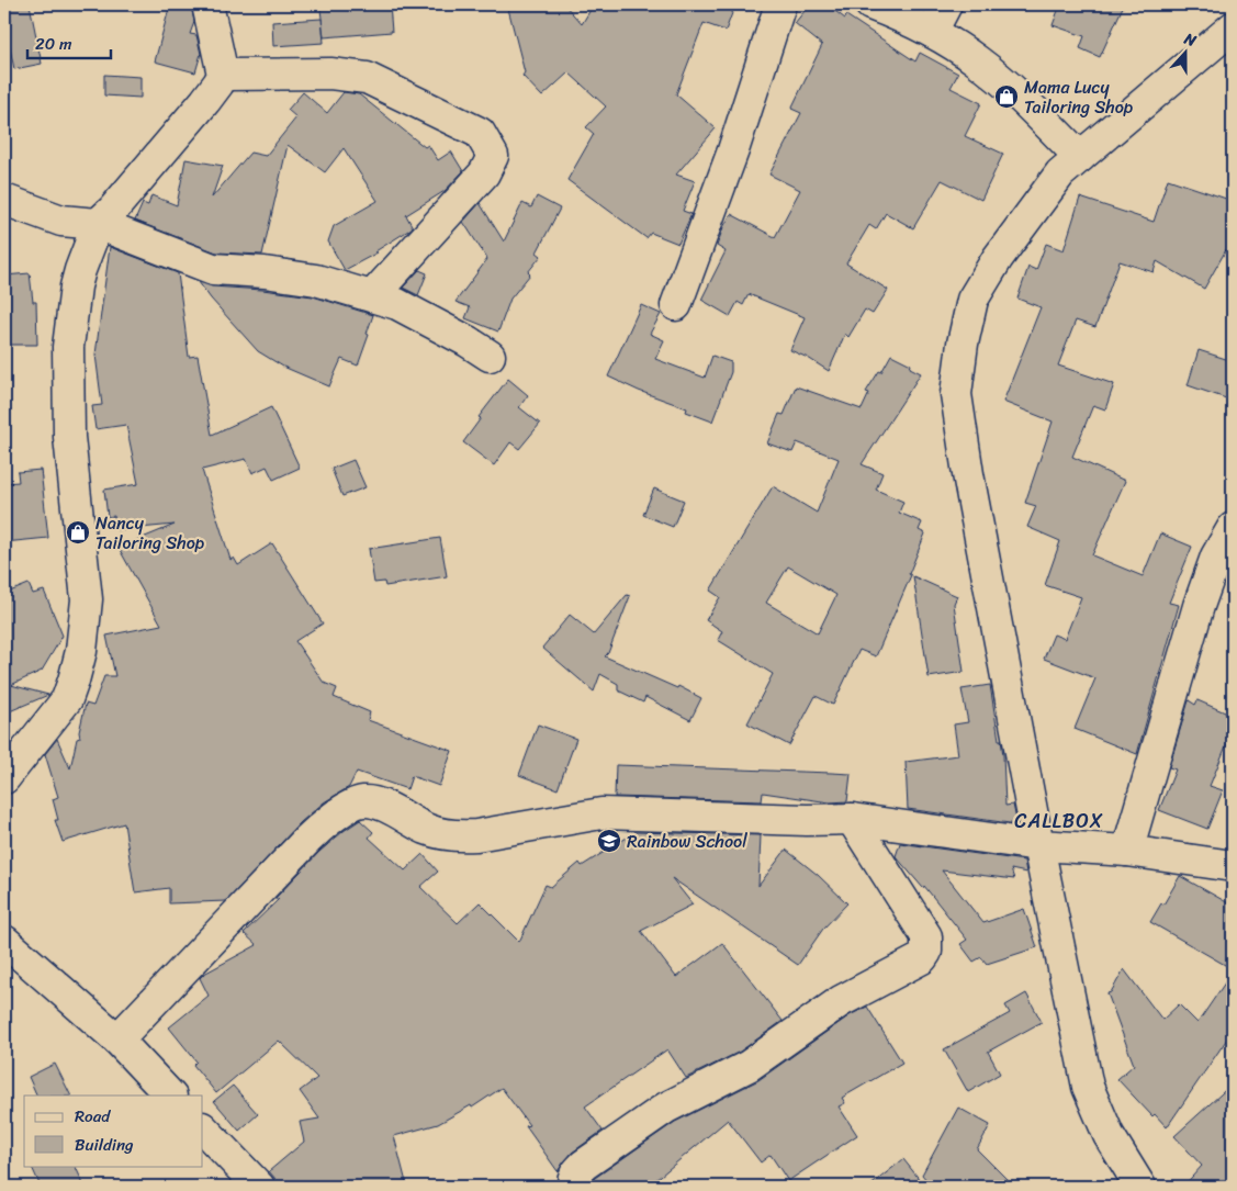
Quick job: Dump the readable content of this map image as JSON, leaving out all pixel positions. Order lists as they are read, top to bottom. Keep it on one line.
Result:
{"districts":["CALLBOX"],"places":{"shop":["Mama Lucy Tailoring Shop","Nancy Tailoring Shop"],"school or university":["Rainbow School"]},"legend":["Road","Building"],"scale_bar":"20 m","north":"top"}
